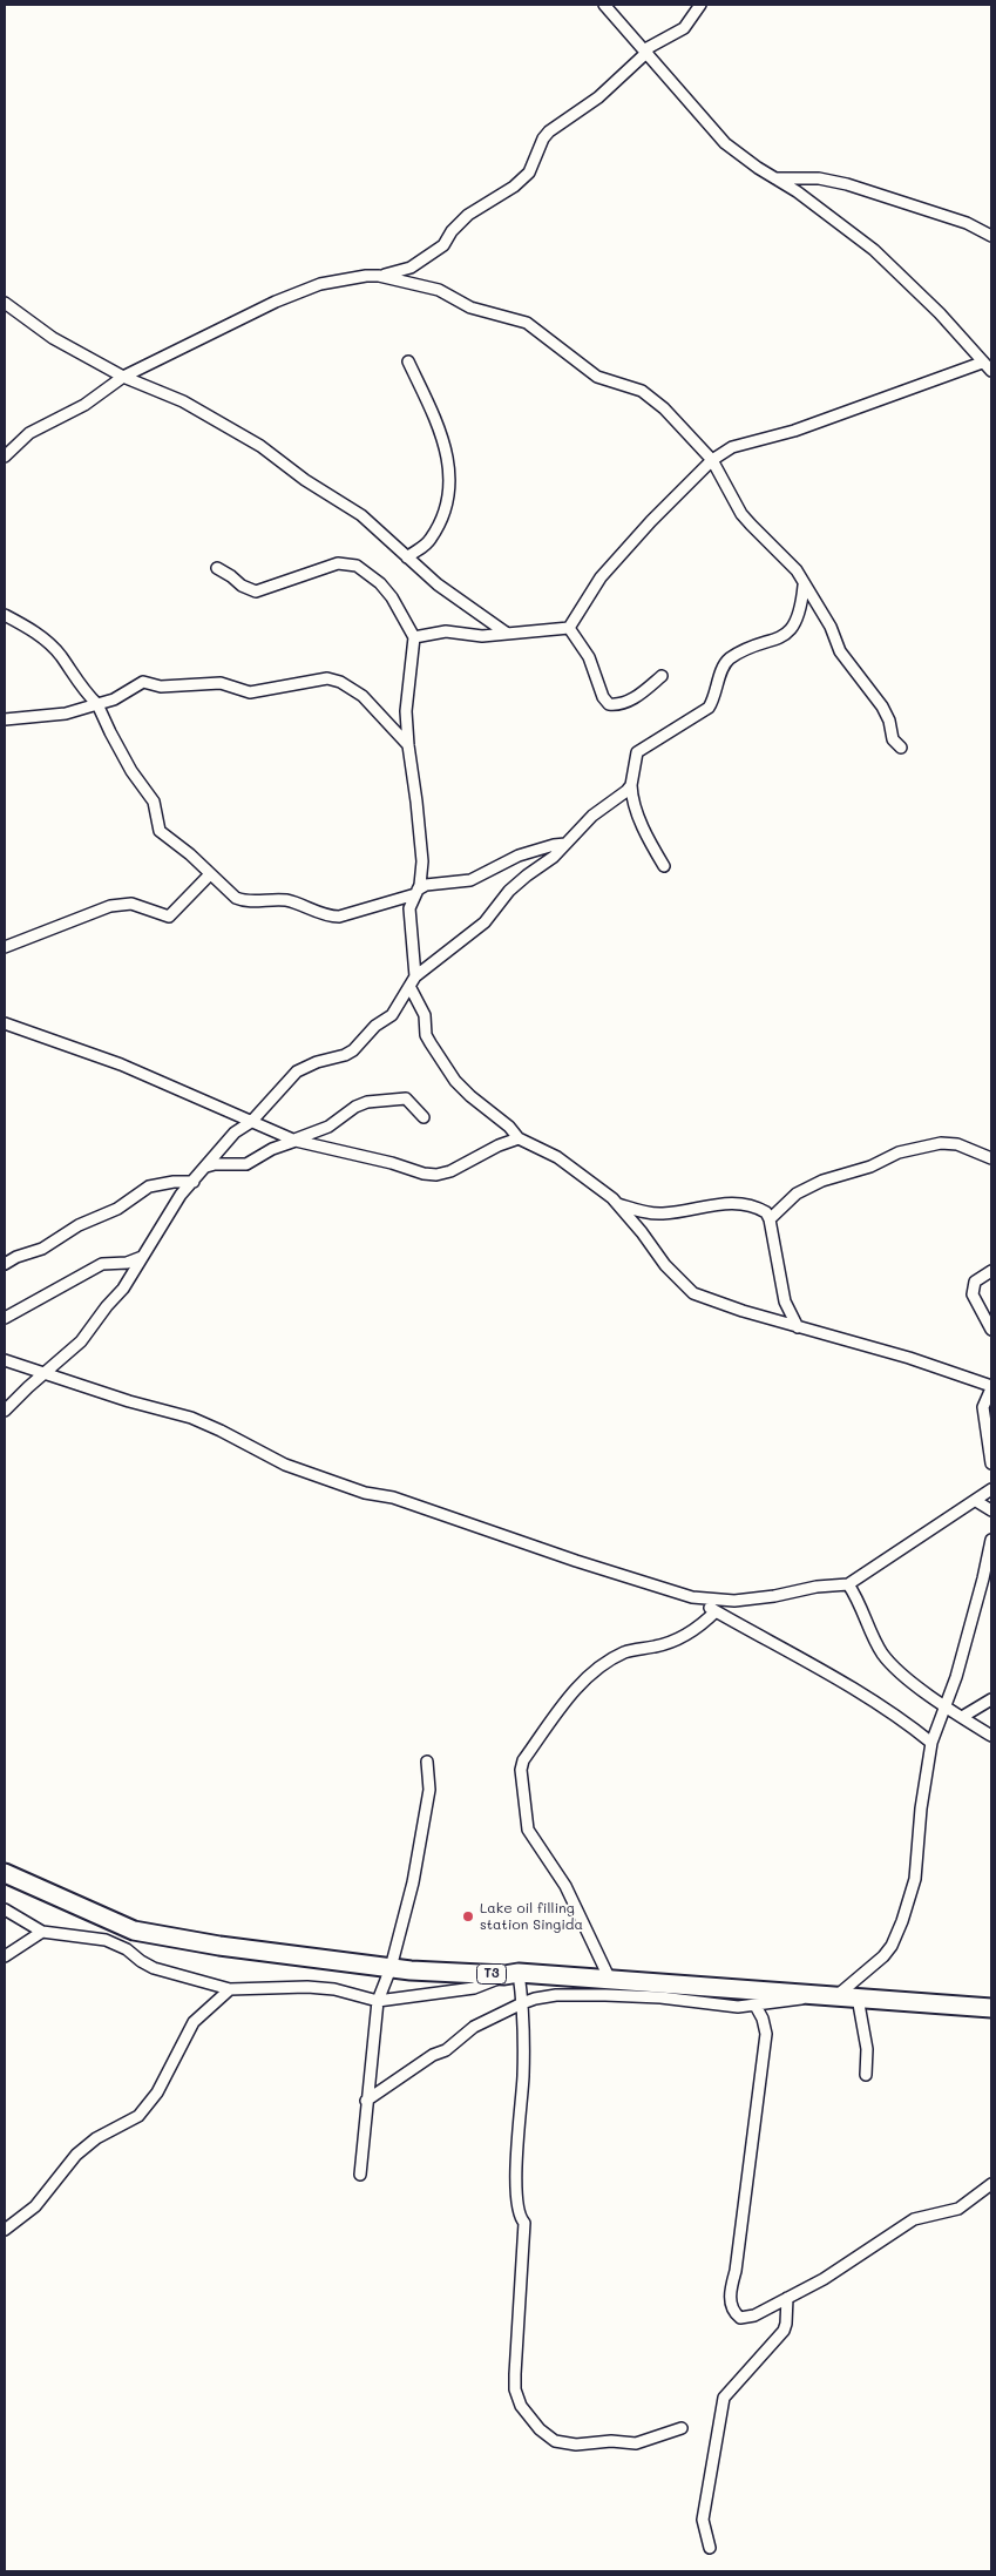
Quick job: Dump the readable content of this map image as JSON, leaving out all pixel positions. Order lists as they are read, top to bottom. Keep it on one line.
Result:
{"streets":{"highway":["T3"]},"places":["Lake oil filling station Singida"]}
